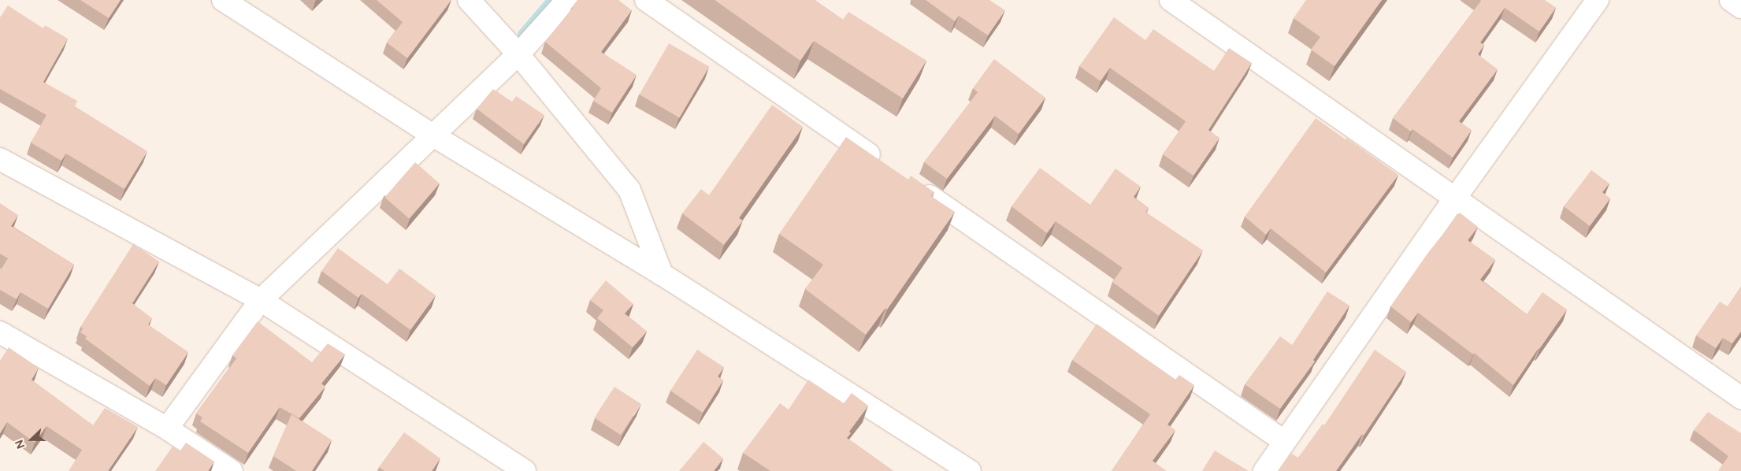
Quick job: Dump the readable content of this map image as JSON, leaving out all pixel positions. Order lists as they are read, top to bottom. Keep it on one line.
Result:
{"north":"left"}
